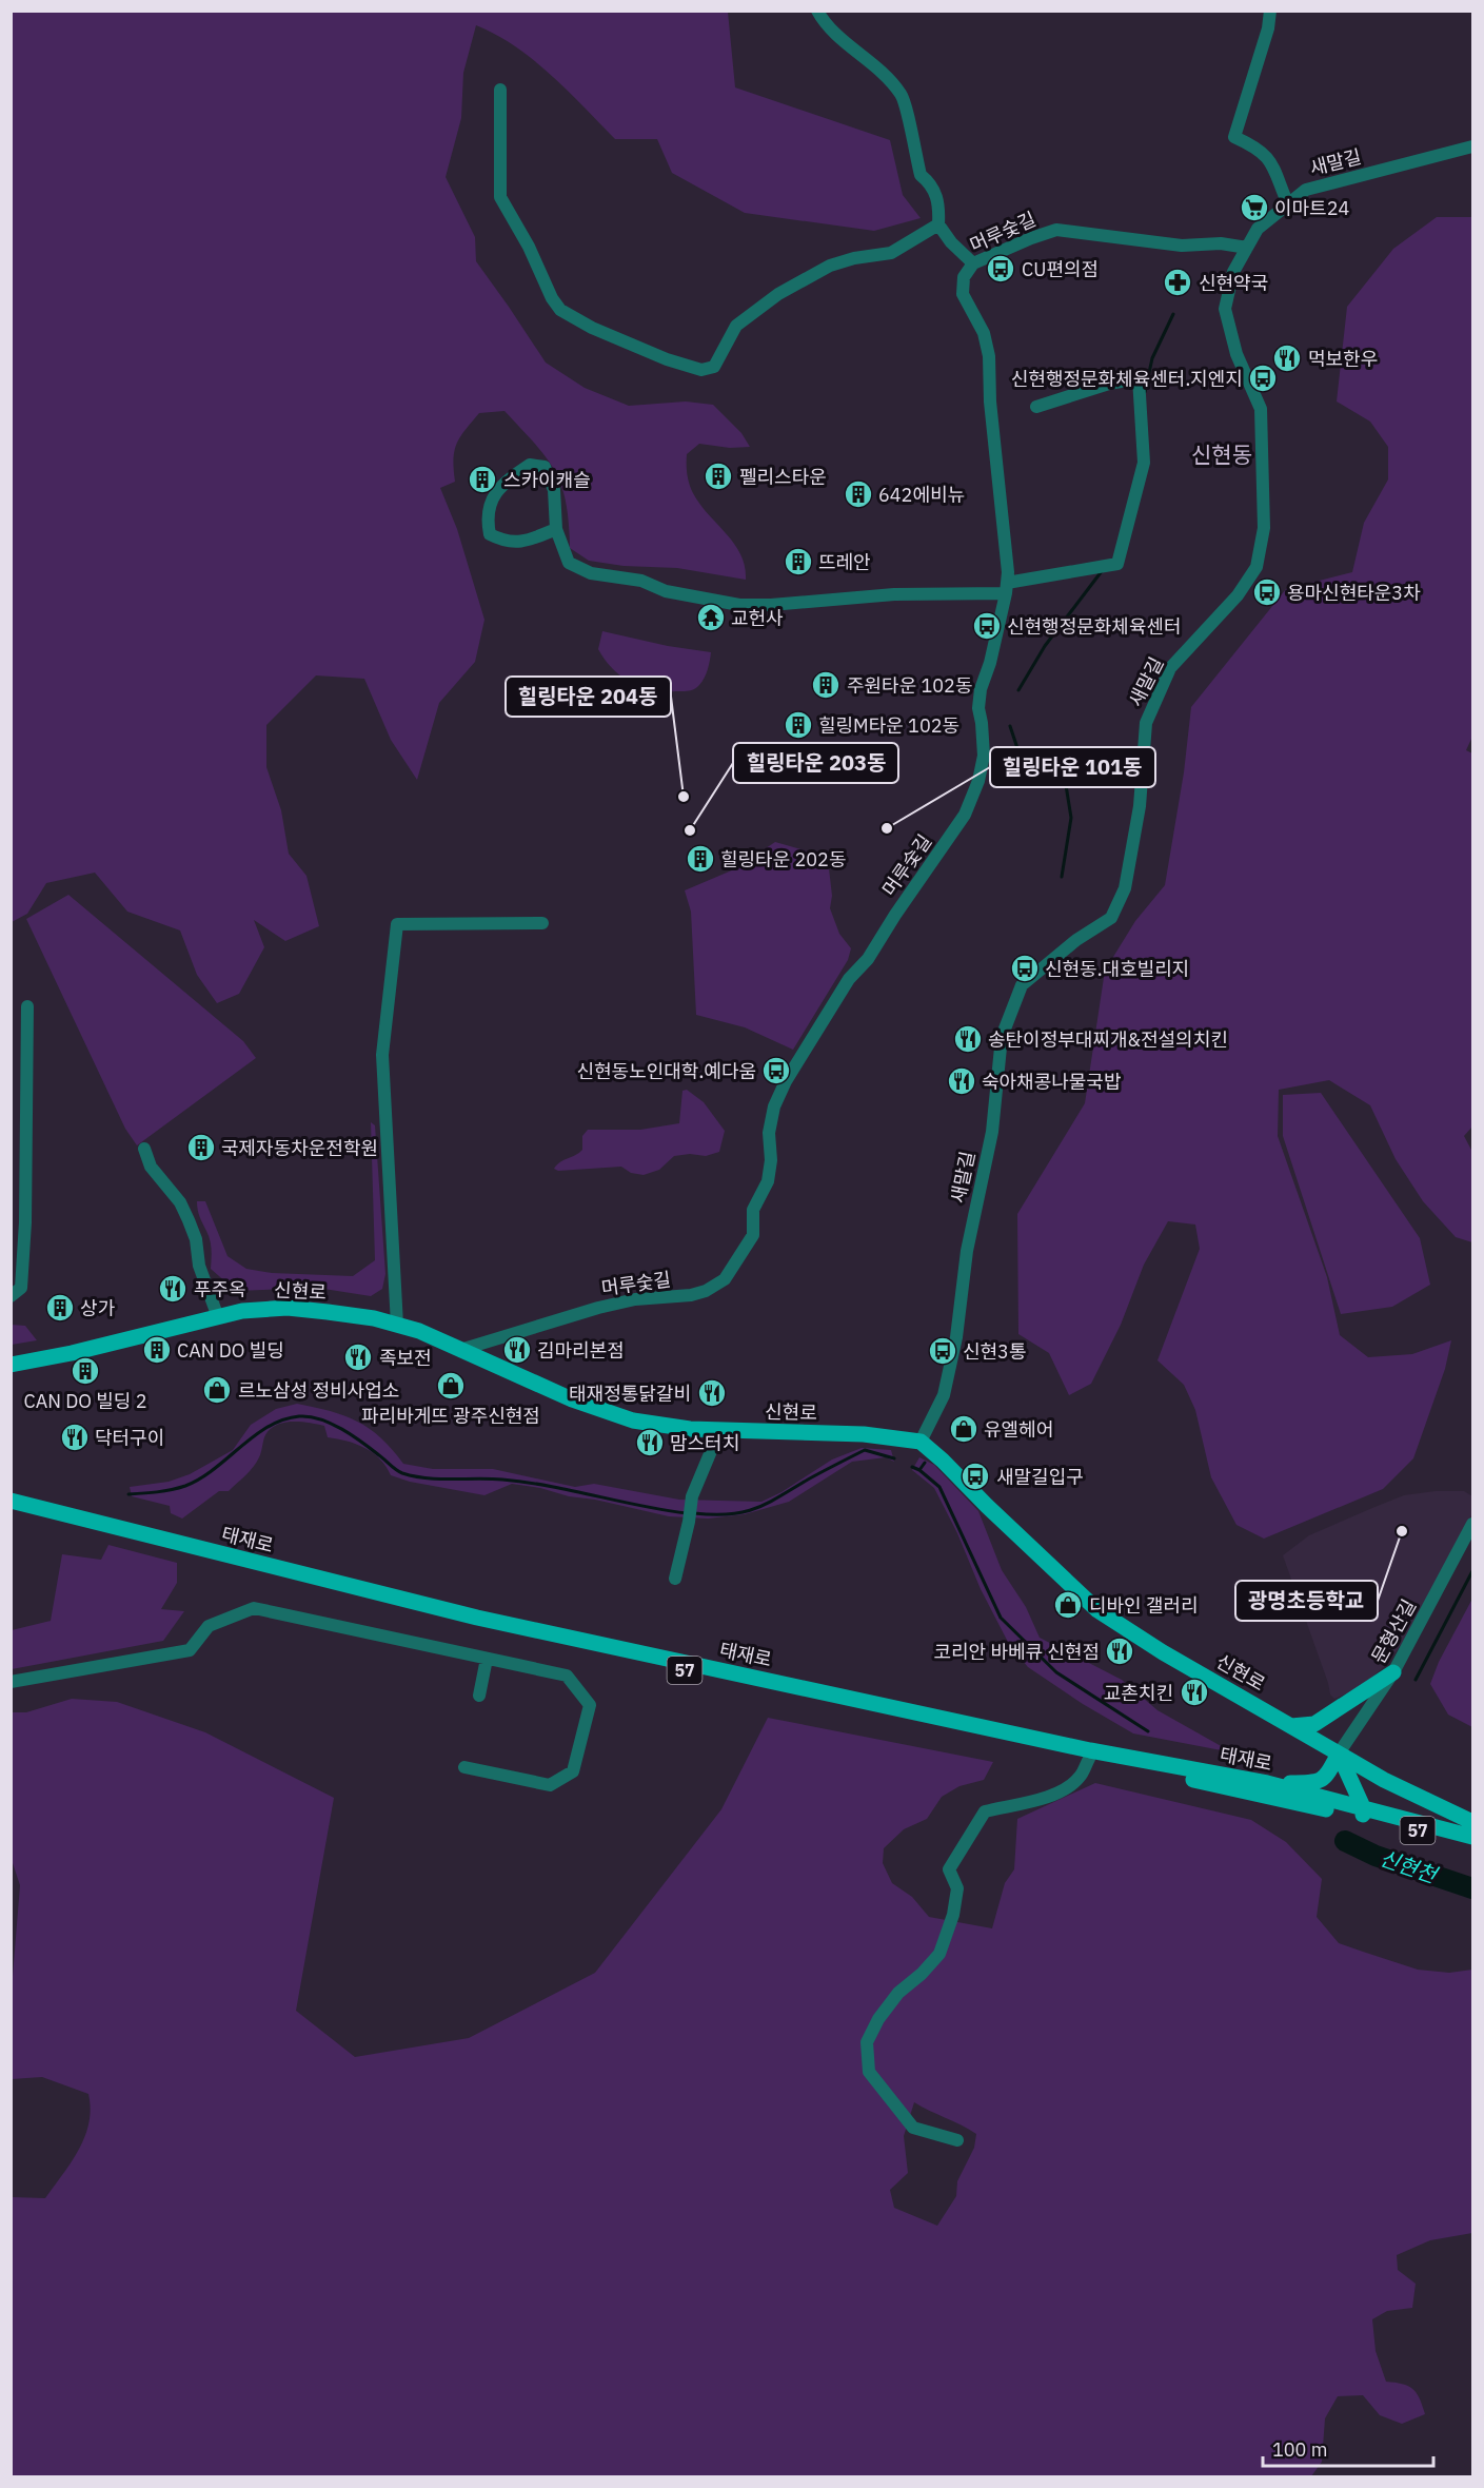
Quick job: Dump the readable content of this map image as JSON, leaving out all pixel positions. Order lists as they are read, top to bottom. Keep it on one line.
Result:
{"streets":{"main road":["신현로","태재로","57"],"street":["새말길","머루숯길","문형산길"]},"crossings":[["새말길","머루숯길"],["새말길","신현로"],["머루숯길","신현로"],["신현로","문형산길"]],"districts":["신현동"],"water":["신현천"],"places":{"supermarket":["이마트24"],"bus stop":["CU편의점","신현행정문화체육센터.지엔지","용마신현타운3차","신현행정문화체육센터","신현동.대호빌리지","신현동노인대학.예다움","신현3통","새말길입구"],"pharmacy":["신현약국"],"restaurant":["먹보한우","송탄이정부대찌개&전설의치킨","숙아채콩나물국밥","푸주옥","김마리본점","족보전","태재정통닭갈비","닥터구이","맘스터치","코리안 바베큐 신현점","교촌치킨"],"building":["펠리스타운","스카이캐슬","642에비뉴","뜨레안","주원타운 102동","힐링M타운 102동","힐링타운 202동","국제자동차운전학원","상가","CAN DO 빌딩","CAN DO 빌딩 2"],"temple":["교헌사"],"other":["힐링타운 204동","힐링타운 101동","힐링타운 203동","광명초등학교"],"shop":["파리바게뜨 광주신현점","르노삼성 정비사업소","유엘헤어","디바인 갤러리"]},"scale_bar":"100 m"}
